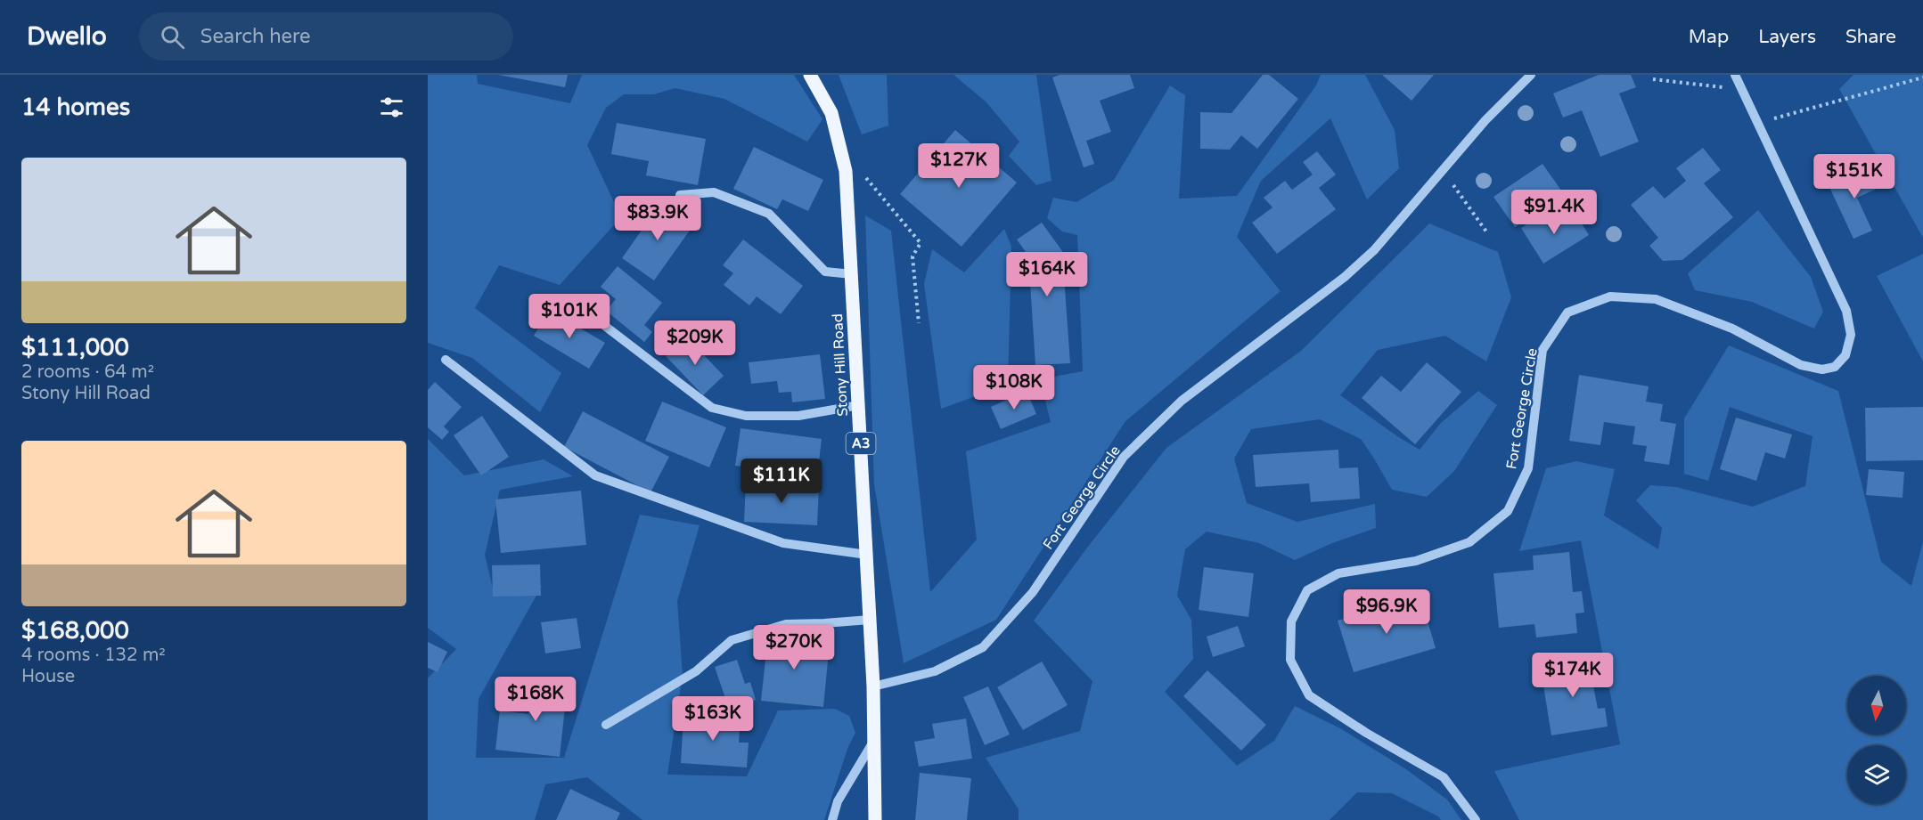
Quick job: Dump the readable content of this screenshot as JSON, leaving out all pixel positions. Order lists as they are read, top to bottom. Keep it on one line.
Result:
{"streets":{"main road":["Stony Hill Road","A3"],"street":["Fort George Circle"]},"crossings":[["Stony Hill Road","Fort George Circle"]],"north":"bottom","page":{"header":"Dwello","search":"Search here","nav":["Map","Layers","Share"],"heading":"14 homes","list":[{"name":"$111,000","note":"2 rooms · 64 m² · Stony Hill Road"},{"name":"$168,000","note":"4 rooms · 132 m² · House"}],"price":["$127K","$151K","$91.4K","$83.9K","$164K","$101K","$209K","$108K","$111K","$96.9K","$270K","$174K","$168K","$163K"]}}
